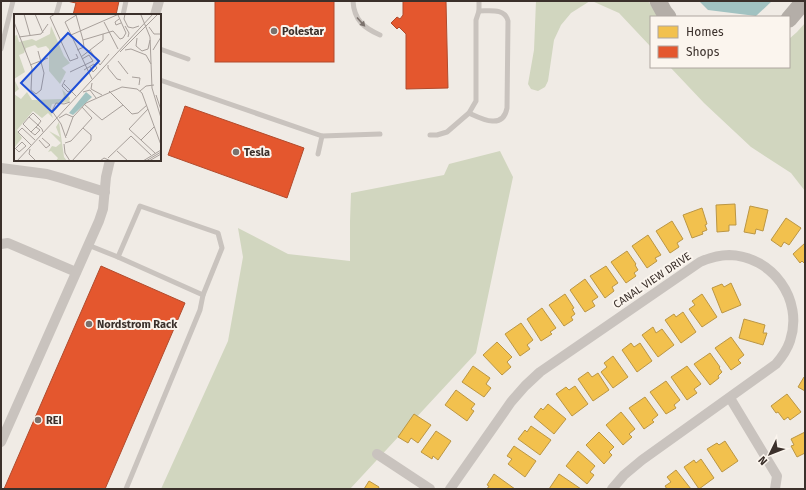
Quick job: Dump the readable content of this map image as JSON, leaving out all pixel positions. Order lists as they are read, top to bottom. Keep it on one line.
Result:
{"streets":{"street":["CANAL VIEW DRIVE"]},"places":["Polestar","Tesla","Nordstrom Rack","REI"],"legend":["Homes","Shops"],"north":"bottom left"}
